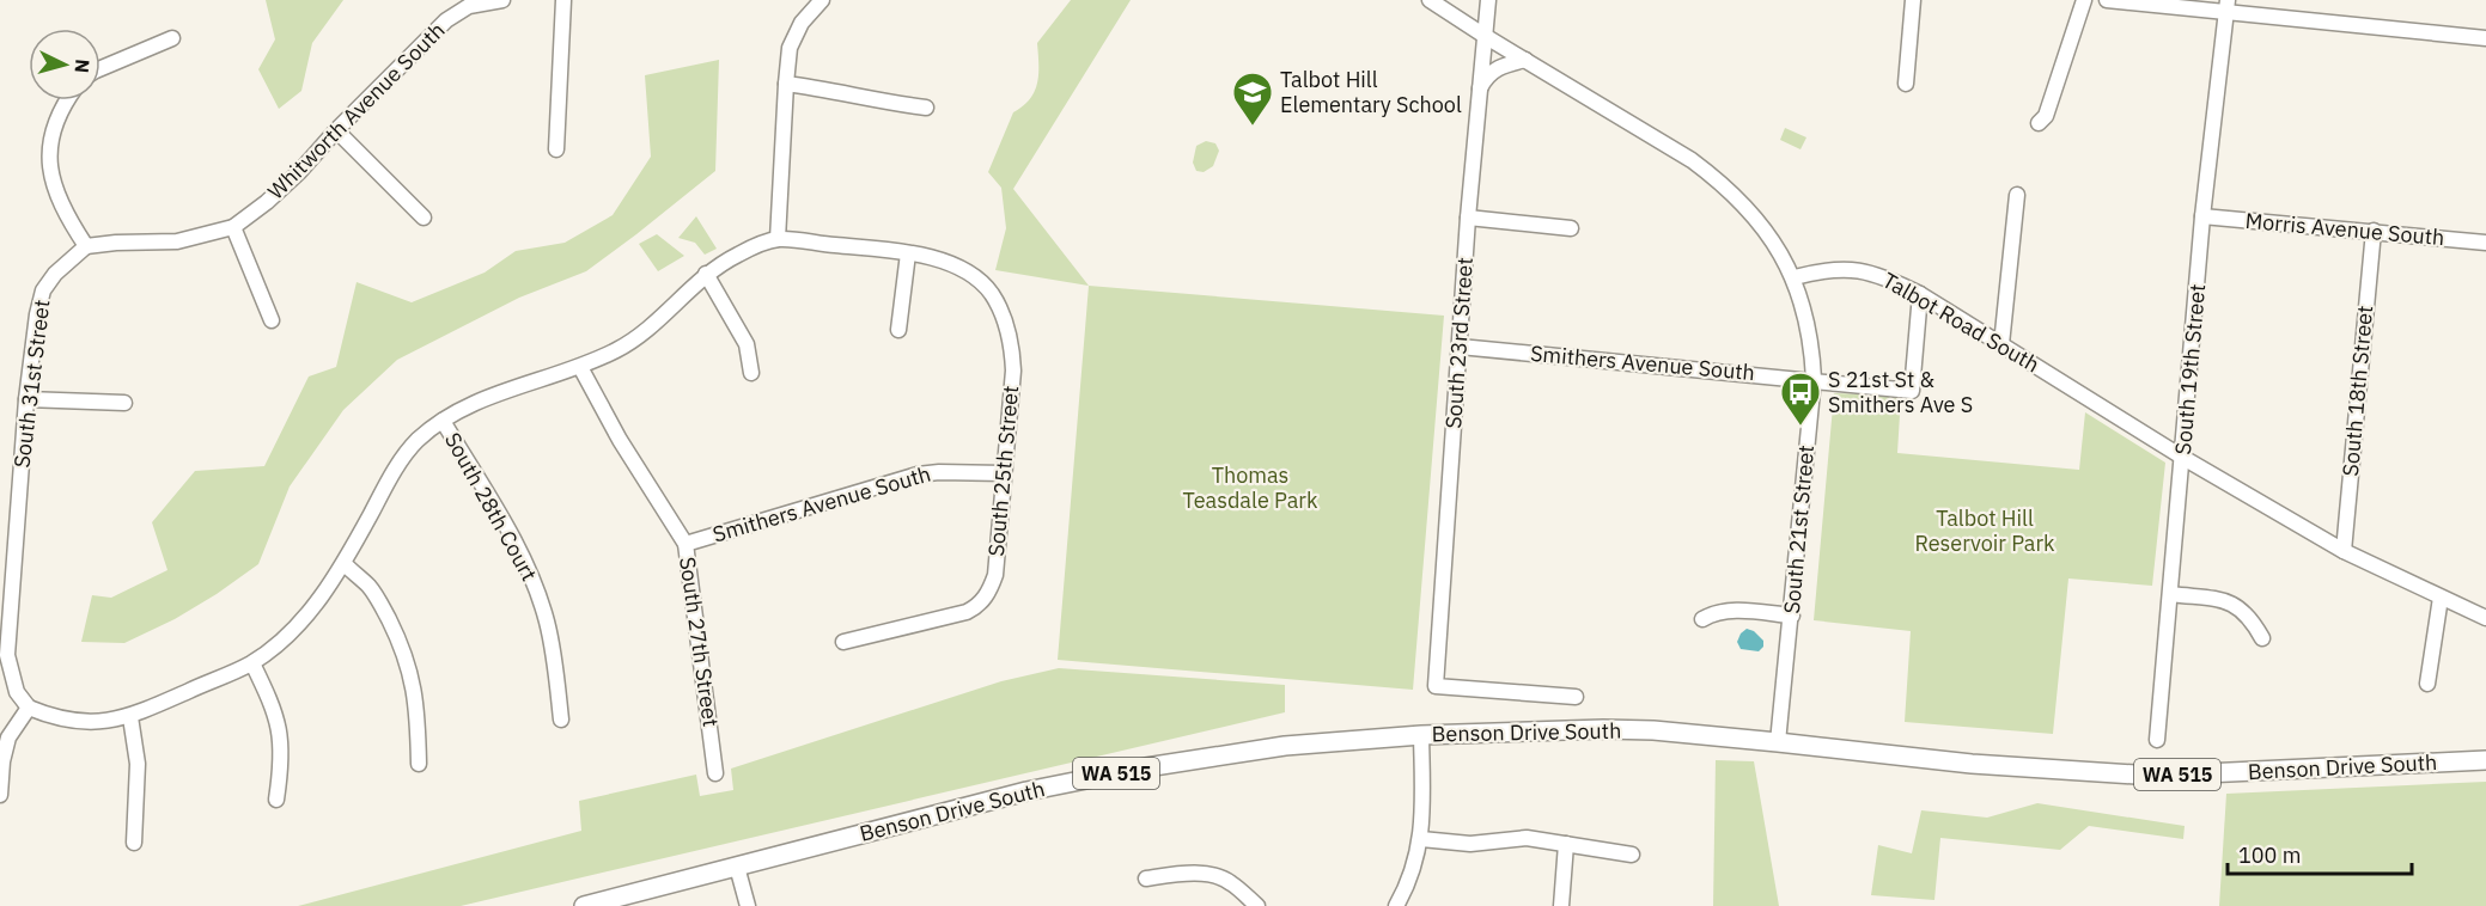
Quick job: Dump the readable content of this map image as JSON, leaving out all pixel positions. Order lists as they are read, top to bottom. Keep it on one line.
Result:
{"streets":{"main road":["Benson Drive South","WA 515"],"street":["Whitworth Avenue South","Morris Avenue South","Talbot Road South","South 23rd Street","Smithers Avenue South","South 19th Street","South 31st Street","South 18th Street","South 25th Street","South 28th Court","South 21st Street","South 27th Street"]},"crossings":[["Whitworth Avenue South","South 31st Street"],["Morris Avenue South","South 19th Street"],["Morris Avenue South","South 18th Street"],["Talbot Road South","Smithers Avenue South"],["Talbot Road South","South 19th Street"],["Talbot Road South","South 18th Street"],["Talbot Road South","South 21st Street"],["South 23rd Street","Smithers Avenue South"],["Smithers Avenue South","South 25th Street"],["Smithers Avenue South","South 21st Street"],["Smithers Avenue South","South 27th Street"],["South 21st Street","Benson Drive South"]],"parks":["Thomas Teasdale Park","Talbot Hill Reservoir Park"],"places":{"school or university":["Talbot Hill Elementary School"],"bus stop":["S 21st St & Smithers Ave S"]},"scale_bar":"100 m","north":"right"}
